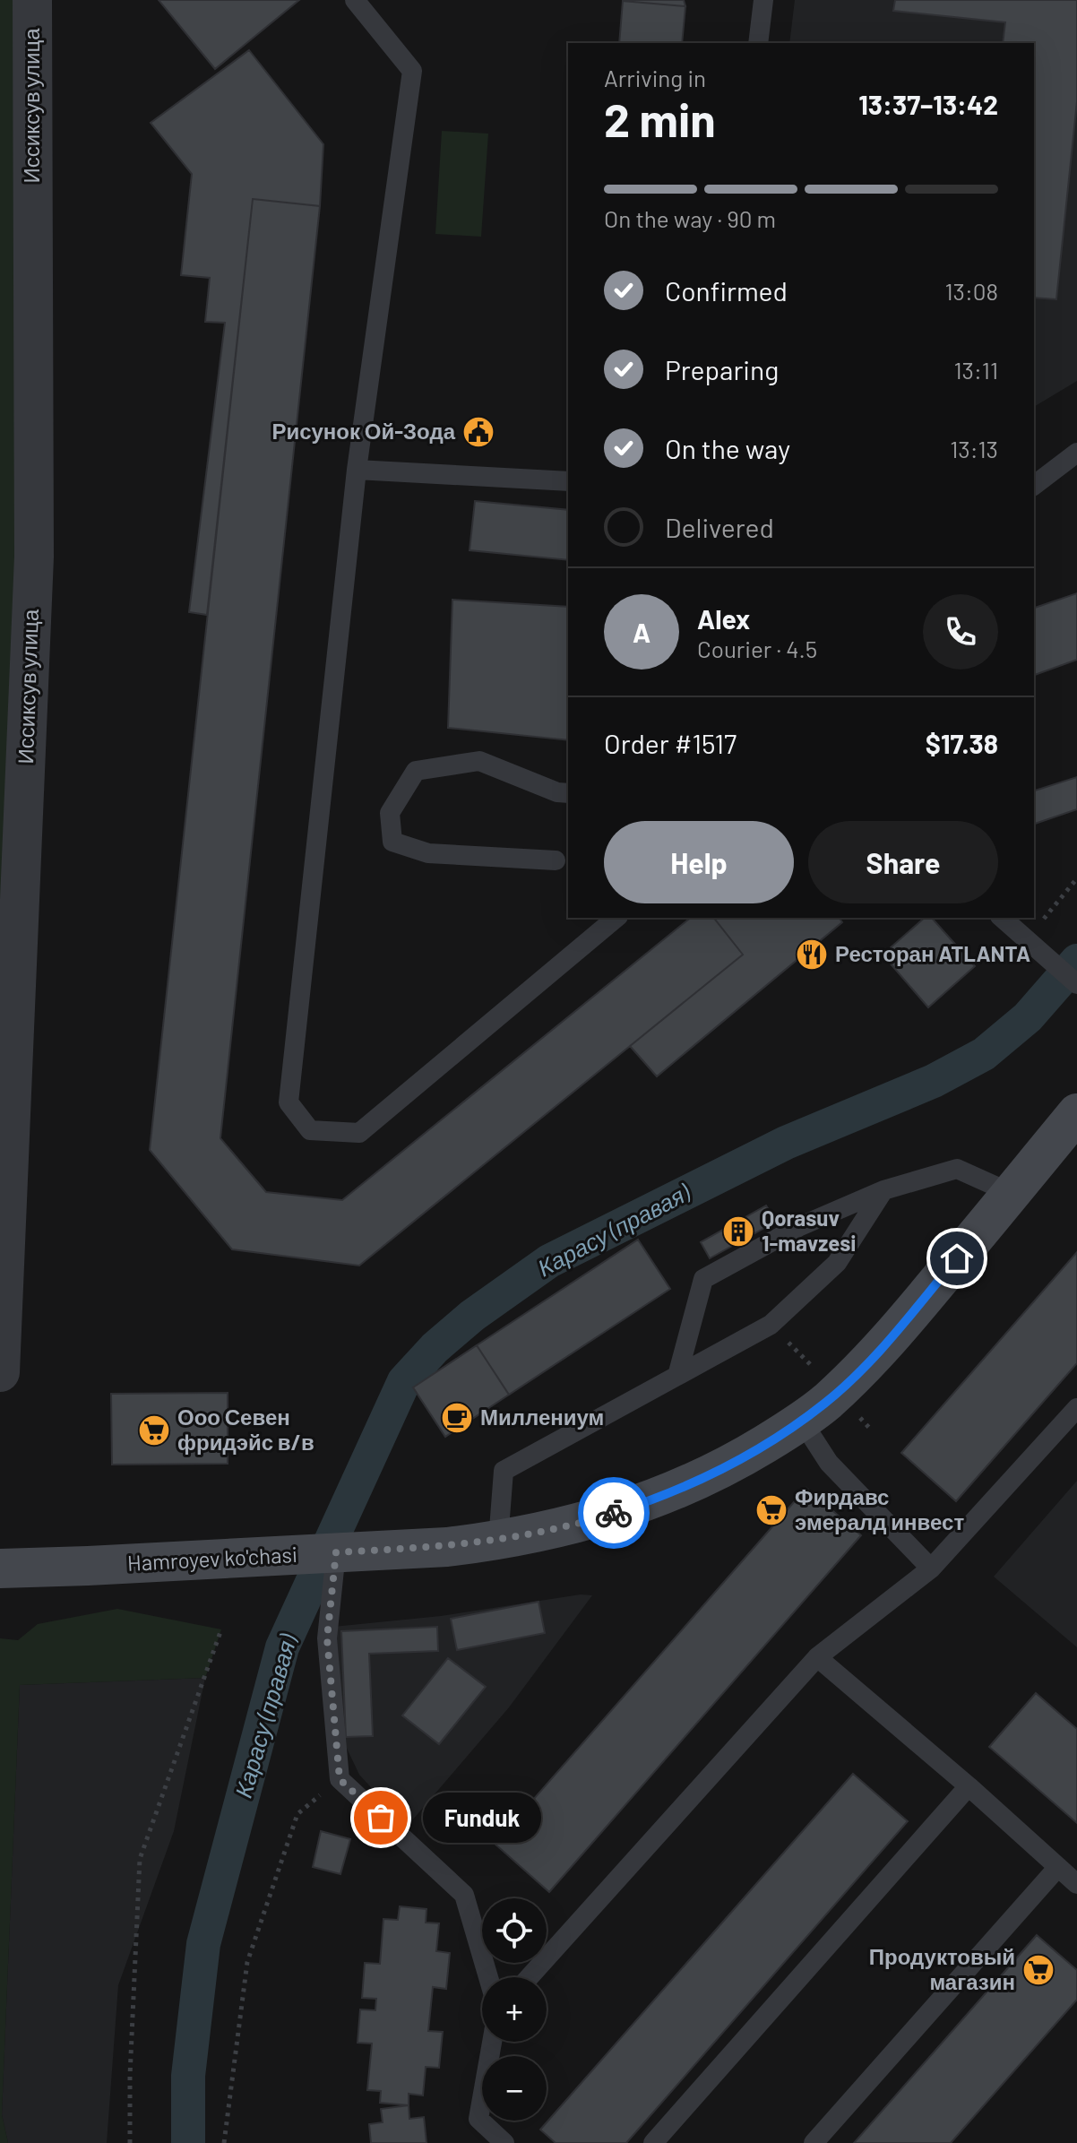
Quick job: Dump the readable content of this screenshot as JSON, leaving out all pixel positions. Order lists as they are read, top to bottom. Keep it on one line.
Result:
{"streets":{"main road":["Hamroyev ko'chasi"],"street":["Иссиксув улица"]},"water":["Карасу (правая)"],"places":{"public building":["Рисунок Ой-Зода"],"restaurant":["Ресторан ATLANTA"],"building":["Qorasuv 1-mavzesi"],"cafe":["Миллениум"],"supermarket":["Ооо Севен фридэйс в/в","Фирдавс эмералд инвест","Продуктовый магазин"],"other":["Funduk"]},"page":{"heading":["2 min","Arriving in","13:37–13:42"],"panel":["Alex","Courier · 4.5","Order #1517","$17.38"],"bar":"On the way · 90 m","list":[["Confirmed","13:08"],["Preparing","13:11"],["On the way","13:13"],"Delivered"],"round":"A","buttons":["Help","Share"],"bubble":"Funduk","map_buttons":["+","−"]}}
